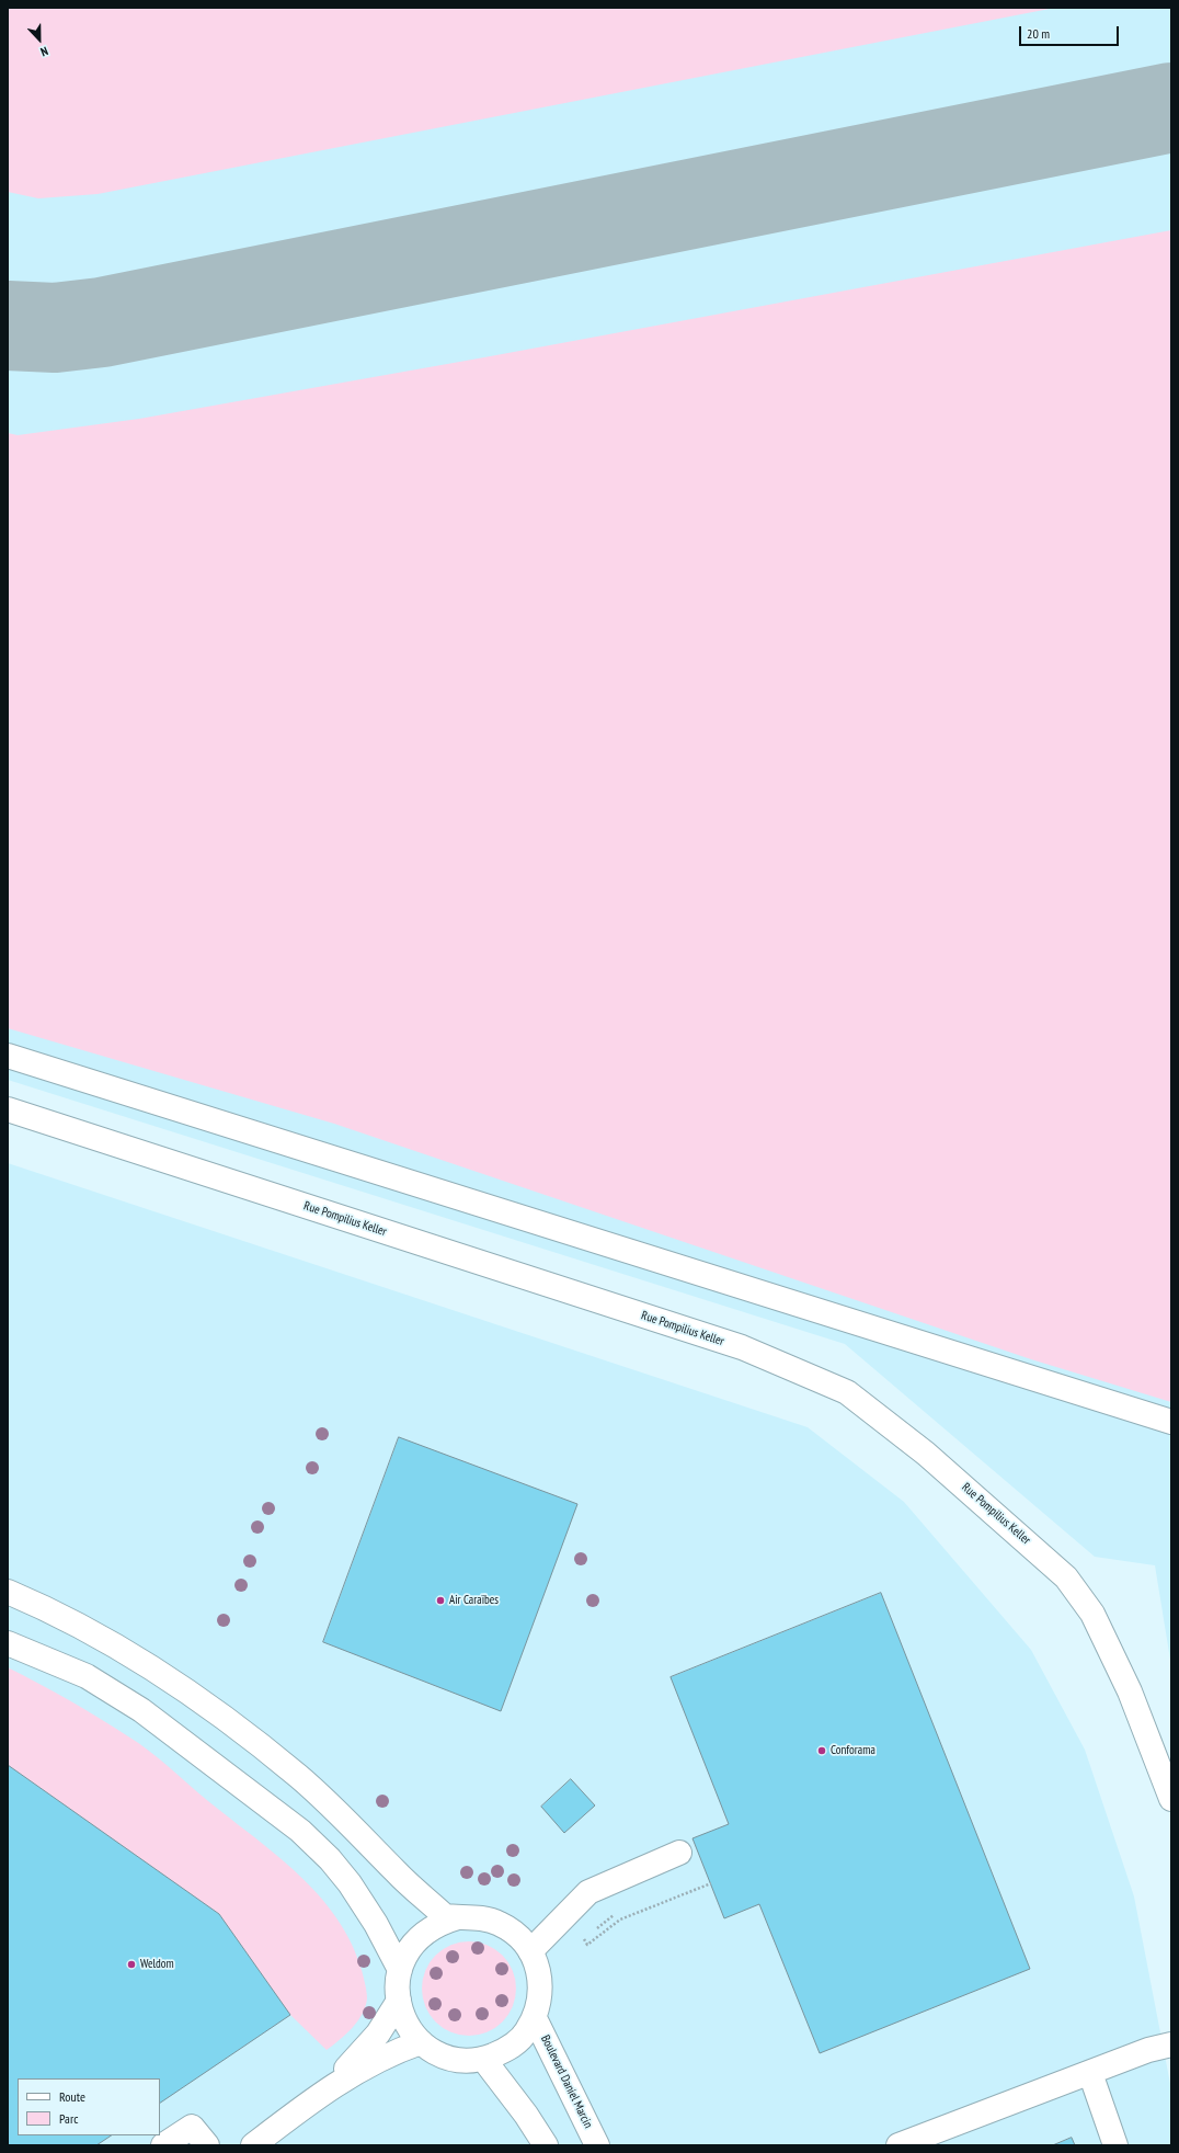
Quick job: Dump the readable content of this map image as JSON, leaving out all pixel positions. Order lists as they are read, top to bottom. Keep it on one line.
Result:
{"streets":{"main road":["Rue Pompilius Keller","Boulevard Daniel Marcin"]},"places":["Air Caraïbes","Conforama","Weldom"],"legend":["Route","Parc"],"scale_bar":"20 m","north":"bottom"}
